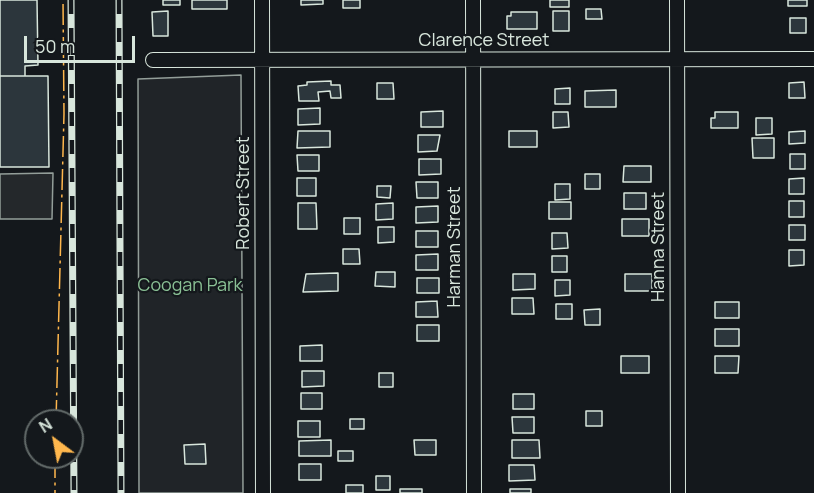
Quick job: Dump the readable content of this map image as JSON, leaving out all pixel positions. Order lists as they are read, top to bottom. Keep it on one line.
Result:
{"streets":{"street":["Clarence Street","Robert Street","Harman Street","Hanna Street"]},"crossings":[["Clarence Street","Robert Street"],["Clarence Street","Harman Street"],["Clarence Street","Hanna Street"]],"parks":["Coogan Park"],"scale_bar":"50 m","north":"top left"}
